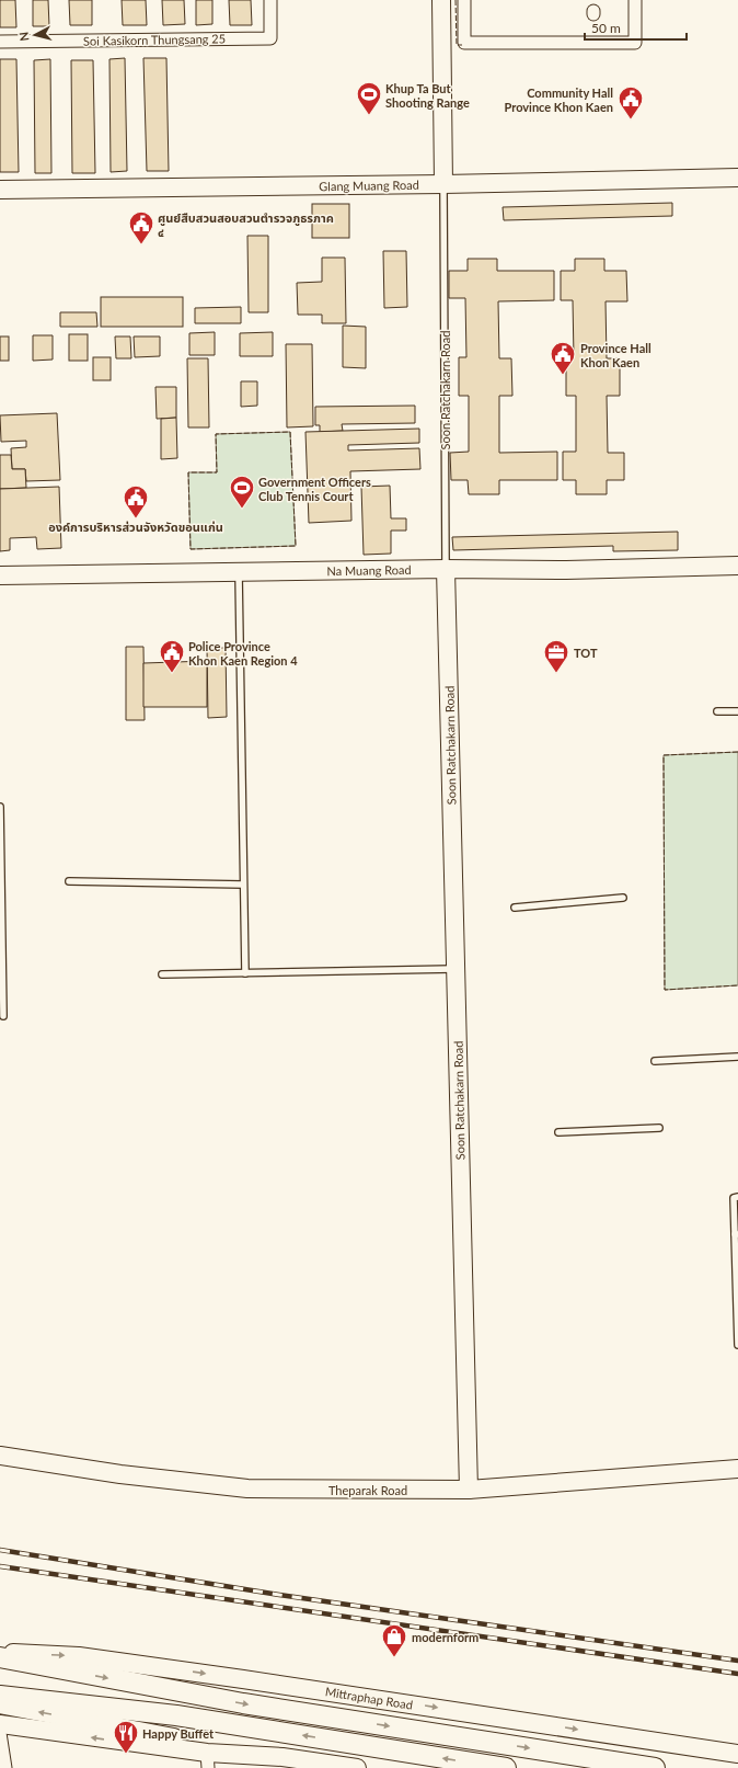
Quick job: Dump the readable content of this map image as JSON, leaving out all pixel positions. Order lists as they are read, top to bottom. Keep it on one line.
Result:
{"streets":{"main road":["Mittraphap Road"],"street":["Soi Kasikorn Thungsang 25","Glang Muang Road","Soon Ratchakarn Road","Na Muang Road","Theparak Road"]},"crossings":[["Glang Muang Road","Soon Ratchakarn Road"],["Soon Ratchakarn Road","Na Muang Road"],["Soon Ratchakarn Road","Theparak Road"]],"places":{"sports":["Khup Ta But Shooting Range","Government Officers Club Tennis Court"],"public building":["Community Hall Province Khon Kaen","ศูนย์สืบสวนสอบสวนตำรวจภูธรภาค ๔","Province Hall Khon Kaen","องค์การบริหารส่วนจังหวัดขอนแก่น","Police Province Khon Kaen Region 4"],"office":["TOT"],"shop":["modernform"],"restaurant":["Happy Buffet"]},"scale_bar":"50 m","north":"left"}
